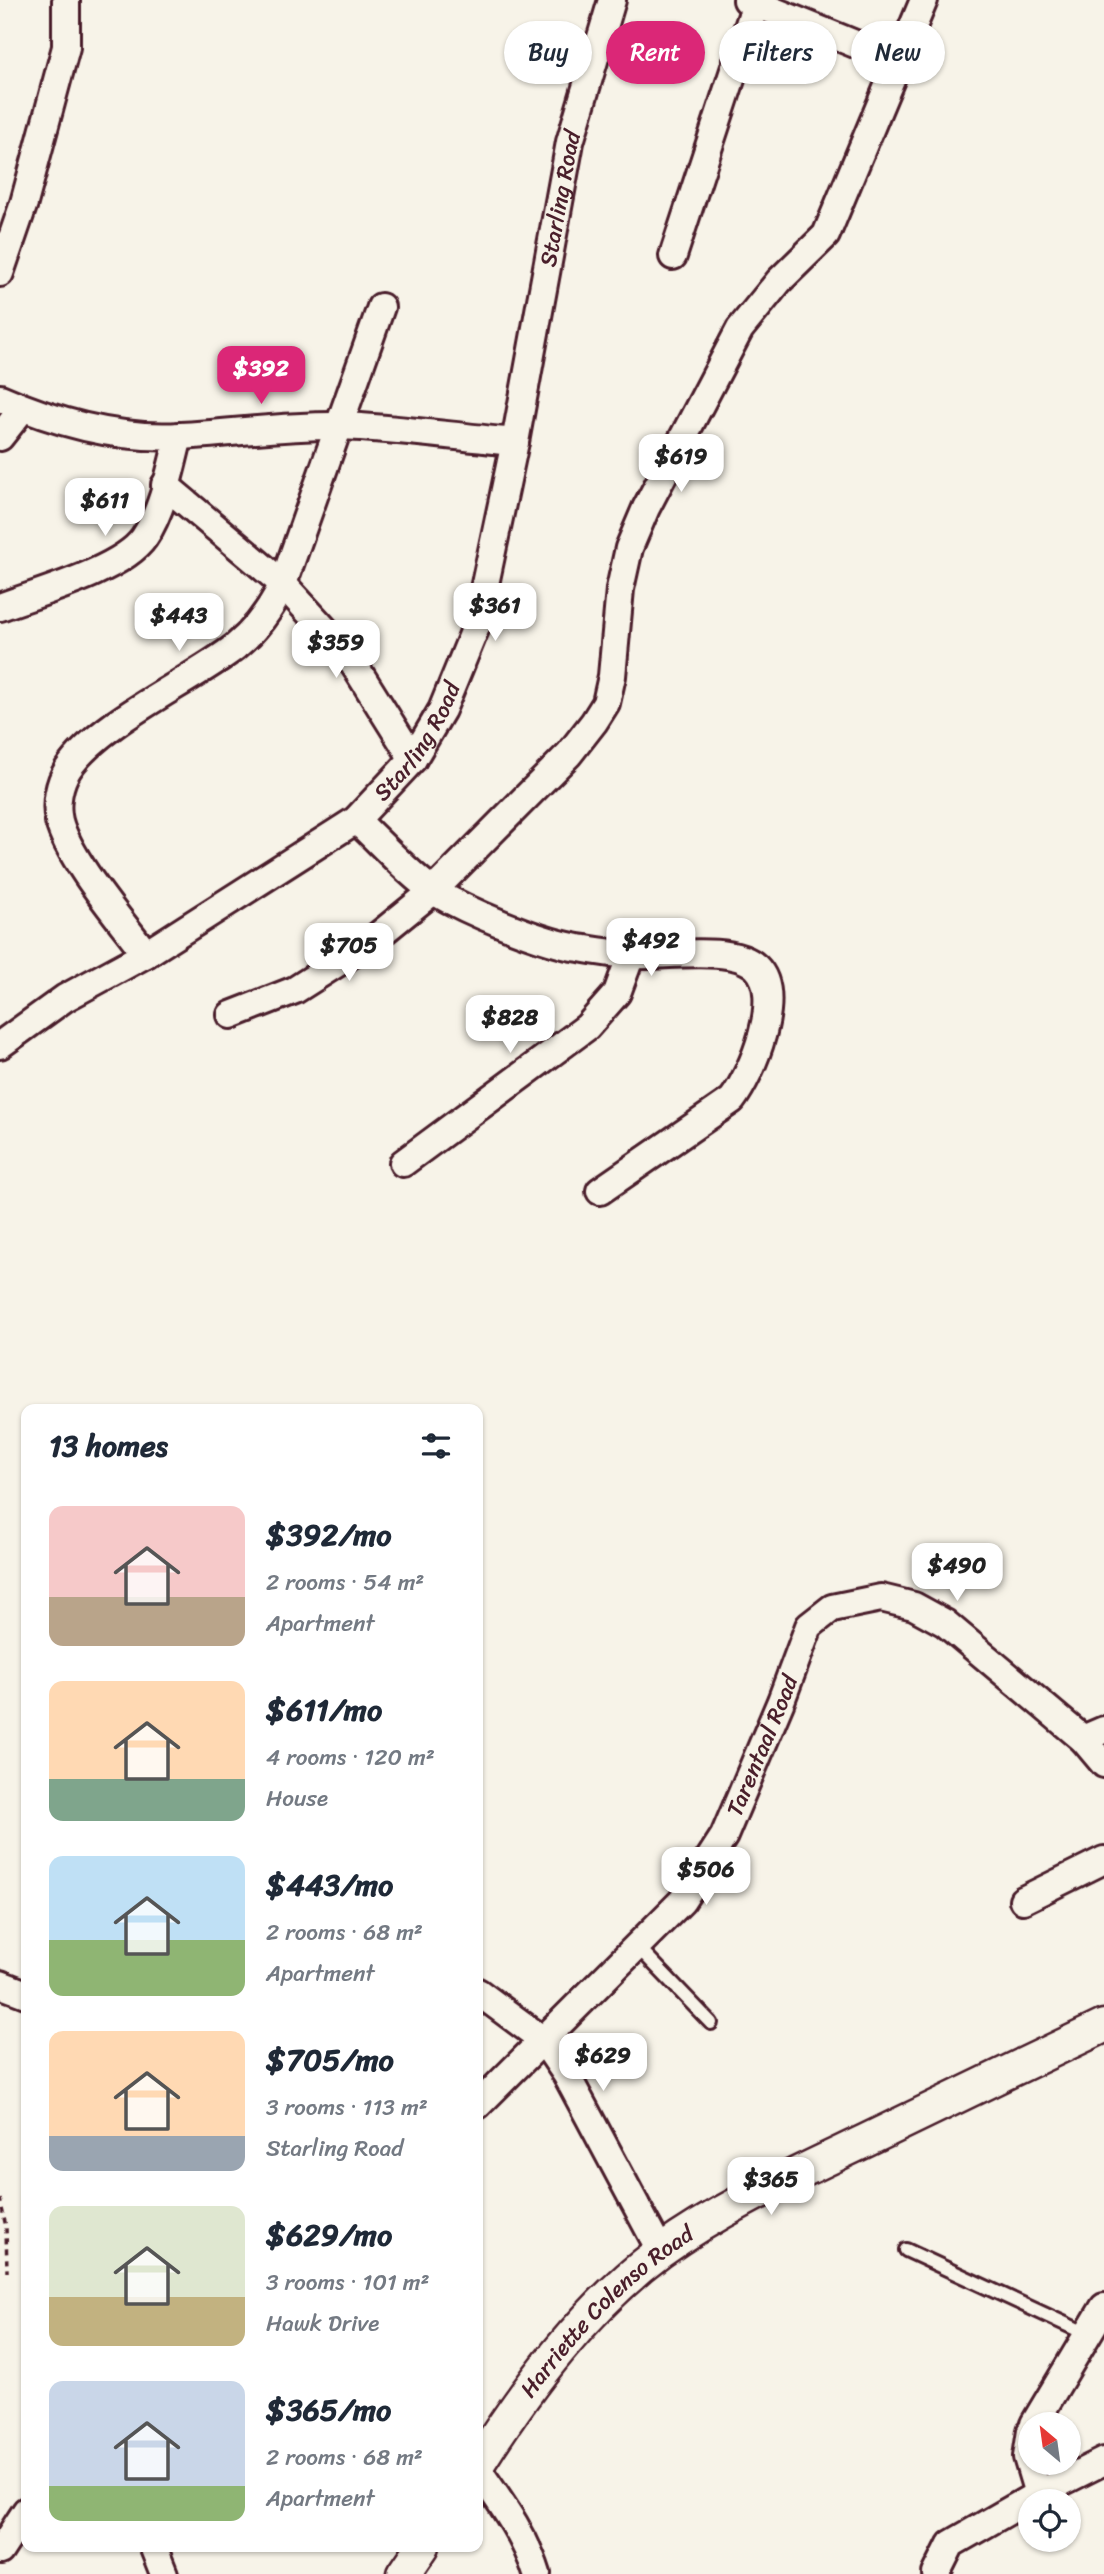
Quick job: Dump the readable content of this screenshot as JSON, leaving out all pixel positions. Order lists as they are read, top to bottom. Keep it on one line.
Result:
{"streets":{"street":["Starling Road","Tarentaal Road","Harriette Colenso Road"]},"north":"top left","page":{"chip":["Buy","Rent","Filters","New"],"price":["$392","$619","$611","$361","$443","$359","$492","$705","$828","$490","$506","$629","$365"],"heading":"13 homes","list":[{"name":"$392/mo","note":"2 rooms · 54 m² · Apartment"},{"name":"$611/mo","note":"4 rooms · 120 m² · House"},{"name":"$443/mo","note":"2 rooms · 68 m² · Apartment"},{"name":"$705/mo","note":"3 rooms · 113 m² · Starling Road"},{"name":"$629/mo","note":"3 rooms · 101 m² · Hawk Drive"},{"name":"$365/mo","note":"2 rooms · 68 m² · Apartment"}]}}
